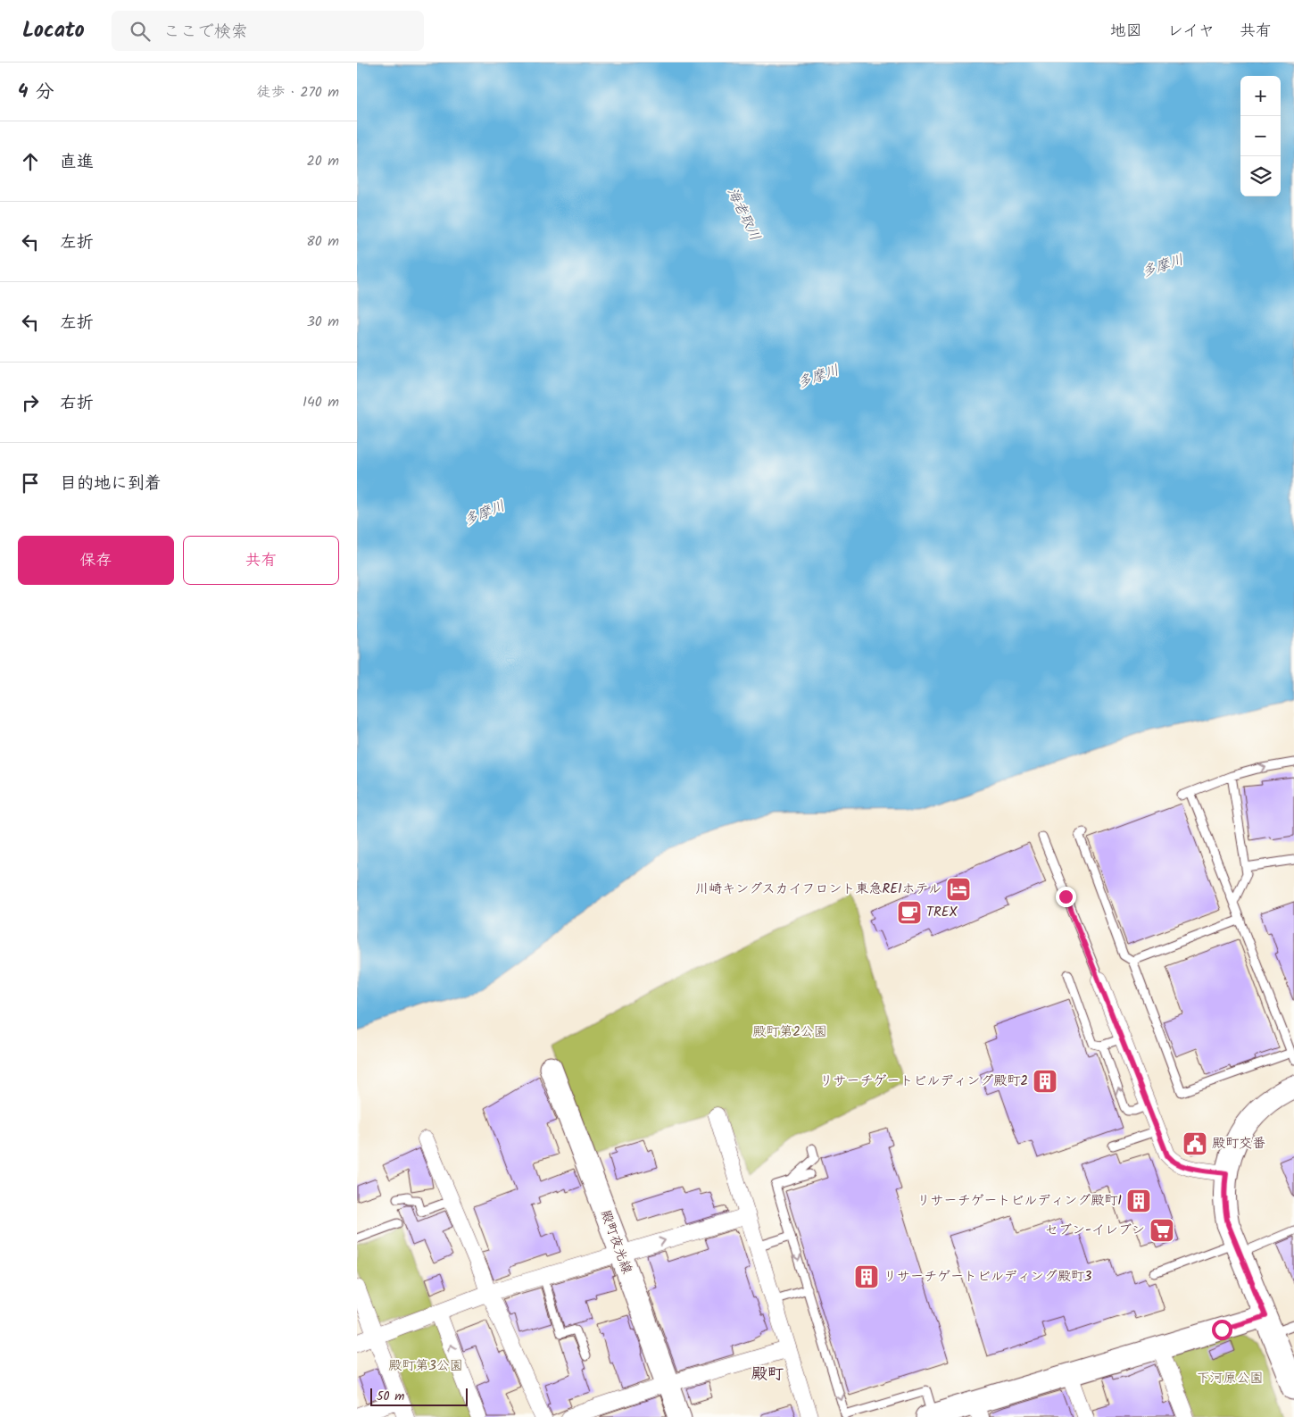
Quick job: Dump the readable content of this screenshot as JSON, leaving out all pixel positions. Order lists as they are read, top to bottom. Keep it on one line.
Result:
{"streets":{"street":["殿町夜光線"]},"districts":["殿町"],"water":["海老取川","多摩川"],"parks":["殿町第2公園","殿町第3公園","下河原公園"],"places":{"hotel":["川崎キングスカイフロント東急REIホテル"],"cafe":["TREX"],"building":["リサーチゲートビルディング殿町2","リサーチゲートビルディング殿町1","リサーチゲートビルディング殿町3"],"public building":["殿町交番"],"supermarket":["セブン-イレブン"]},"scale_bar":"50 m","page":{"header":"Locato","search":"ここで検索","nav":["地図","レイヤ","共有"],"heading":["4 分","徒歩 · 270 m"],"map_buttons":["+","−"],"list":[["直進","20 m"],["左折","80 m"],["左折","30 m"],["右折","140 m"],"目的地に到着"],"buttons":["保存","共有"],"scale":"50 m"}}
